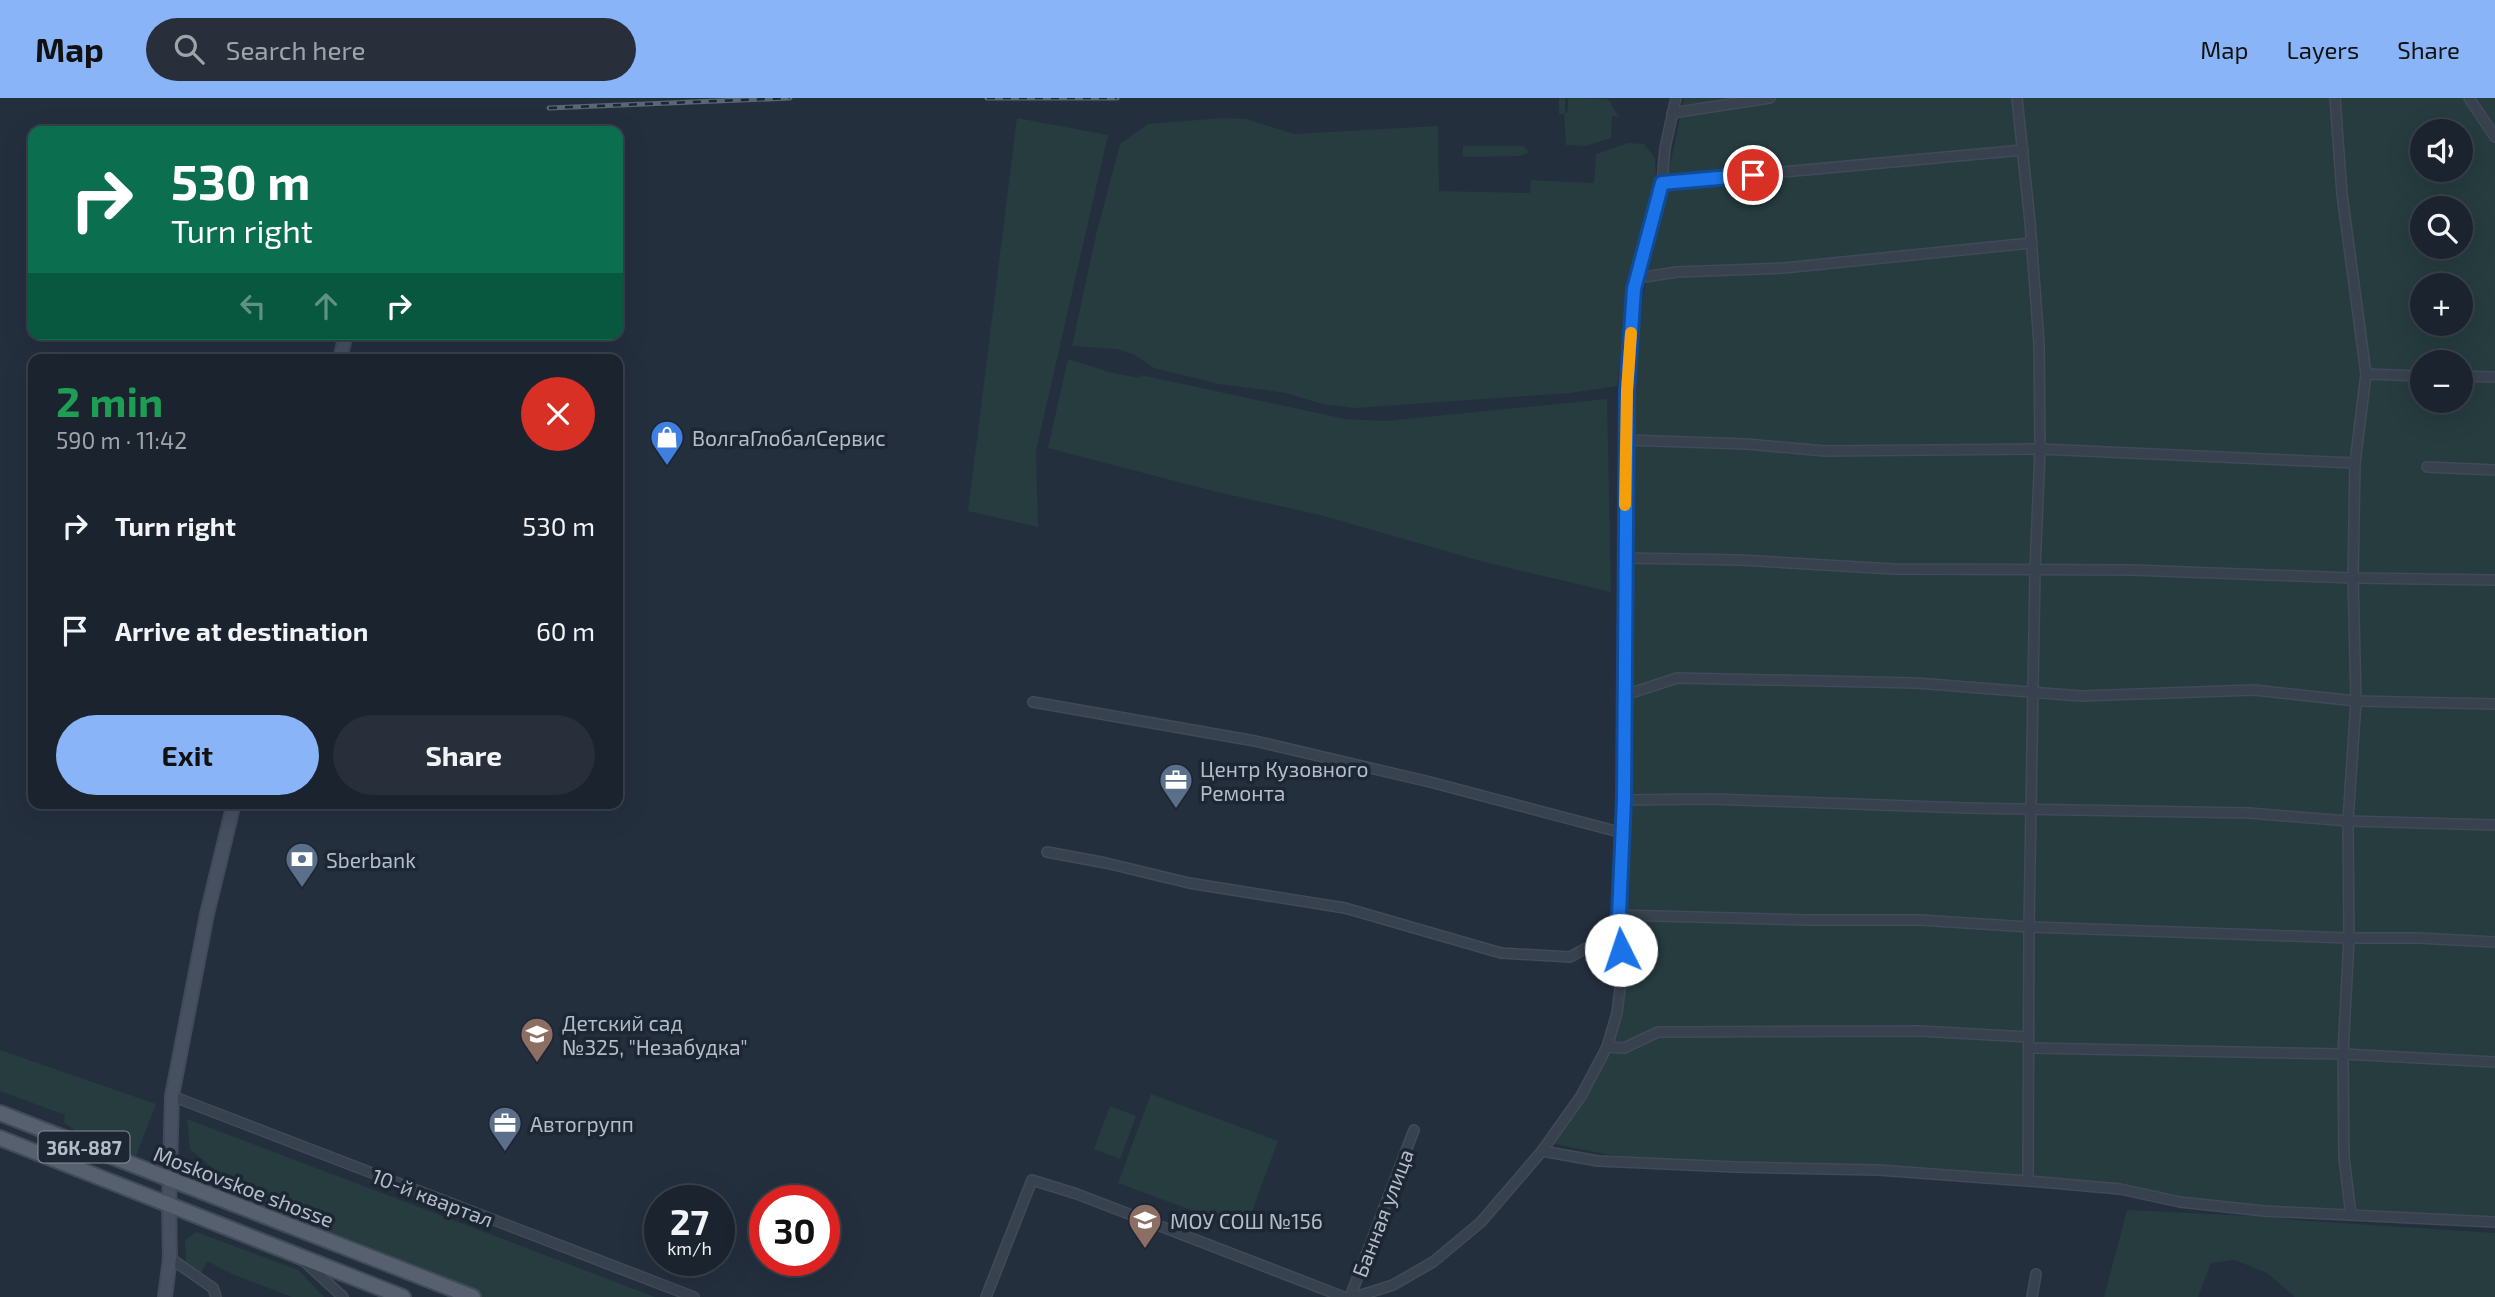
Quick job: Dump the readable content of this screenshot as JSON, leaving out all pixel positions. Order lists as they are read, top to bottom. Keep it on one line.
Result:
{"streets":{"main road":["36К-887","Moskovskoe shosse"],"street":["10-й квартал","Банная улица"]},"places":{"shop":["ВолгаГлобалСервис"],"office":["Центр Кузовного Ремонта","Автогрупп"],"bank":["Sberbank"],"school or university":["Детский сад №325, \"Незабудка\"","МОУ СОШ №156"]},"page":{"header":"Map","search":"Search here","nav":["Map","Layers","Share"],"map_buttons":["+","−"],"turn":["530 m","Turn right"],"heading":["2 min","590 m · 11:42"],"list":[{"name":"Turn right","value":"530 m"},{"name":"Arrive at destination","value":"60 m"}],"buttons":["Exit","Share"],"speed":"27 km/h","limit":"30"}}
